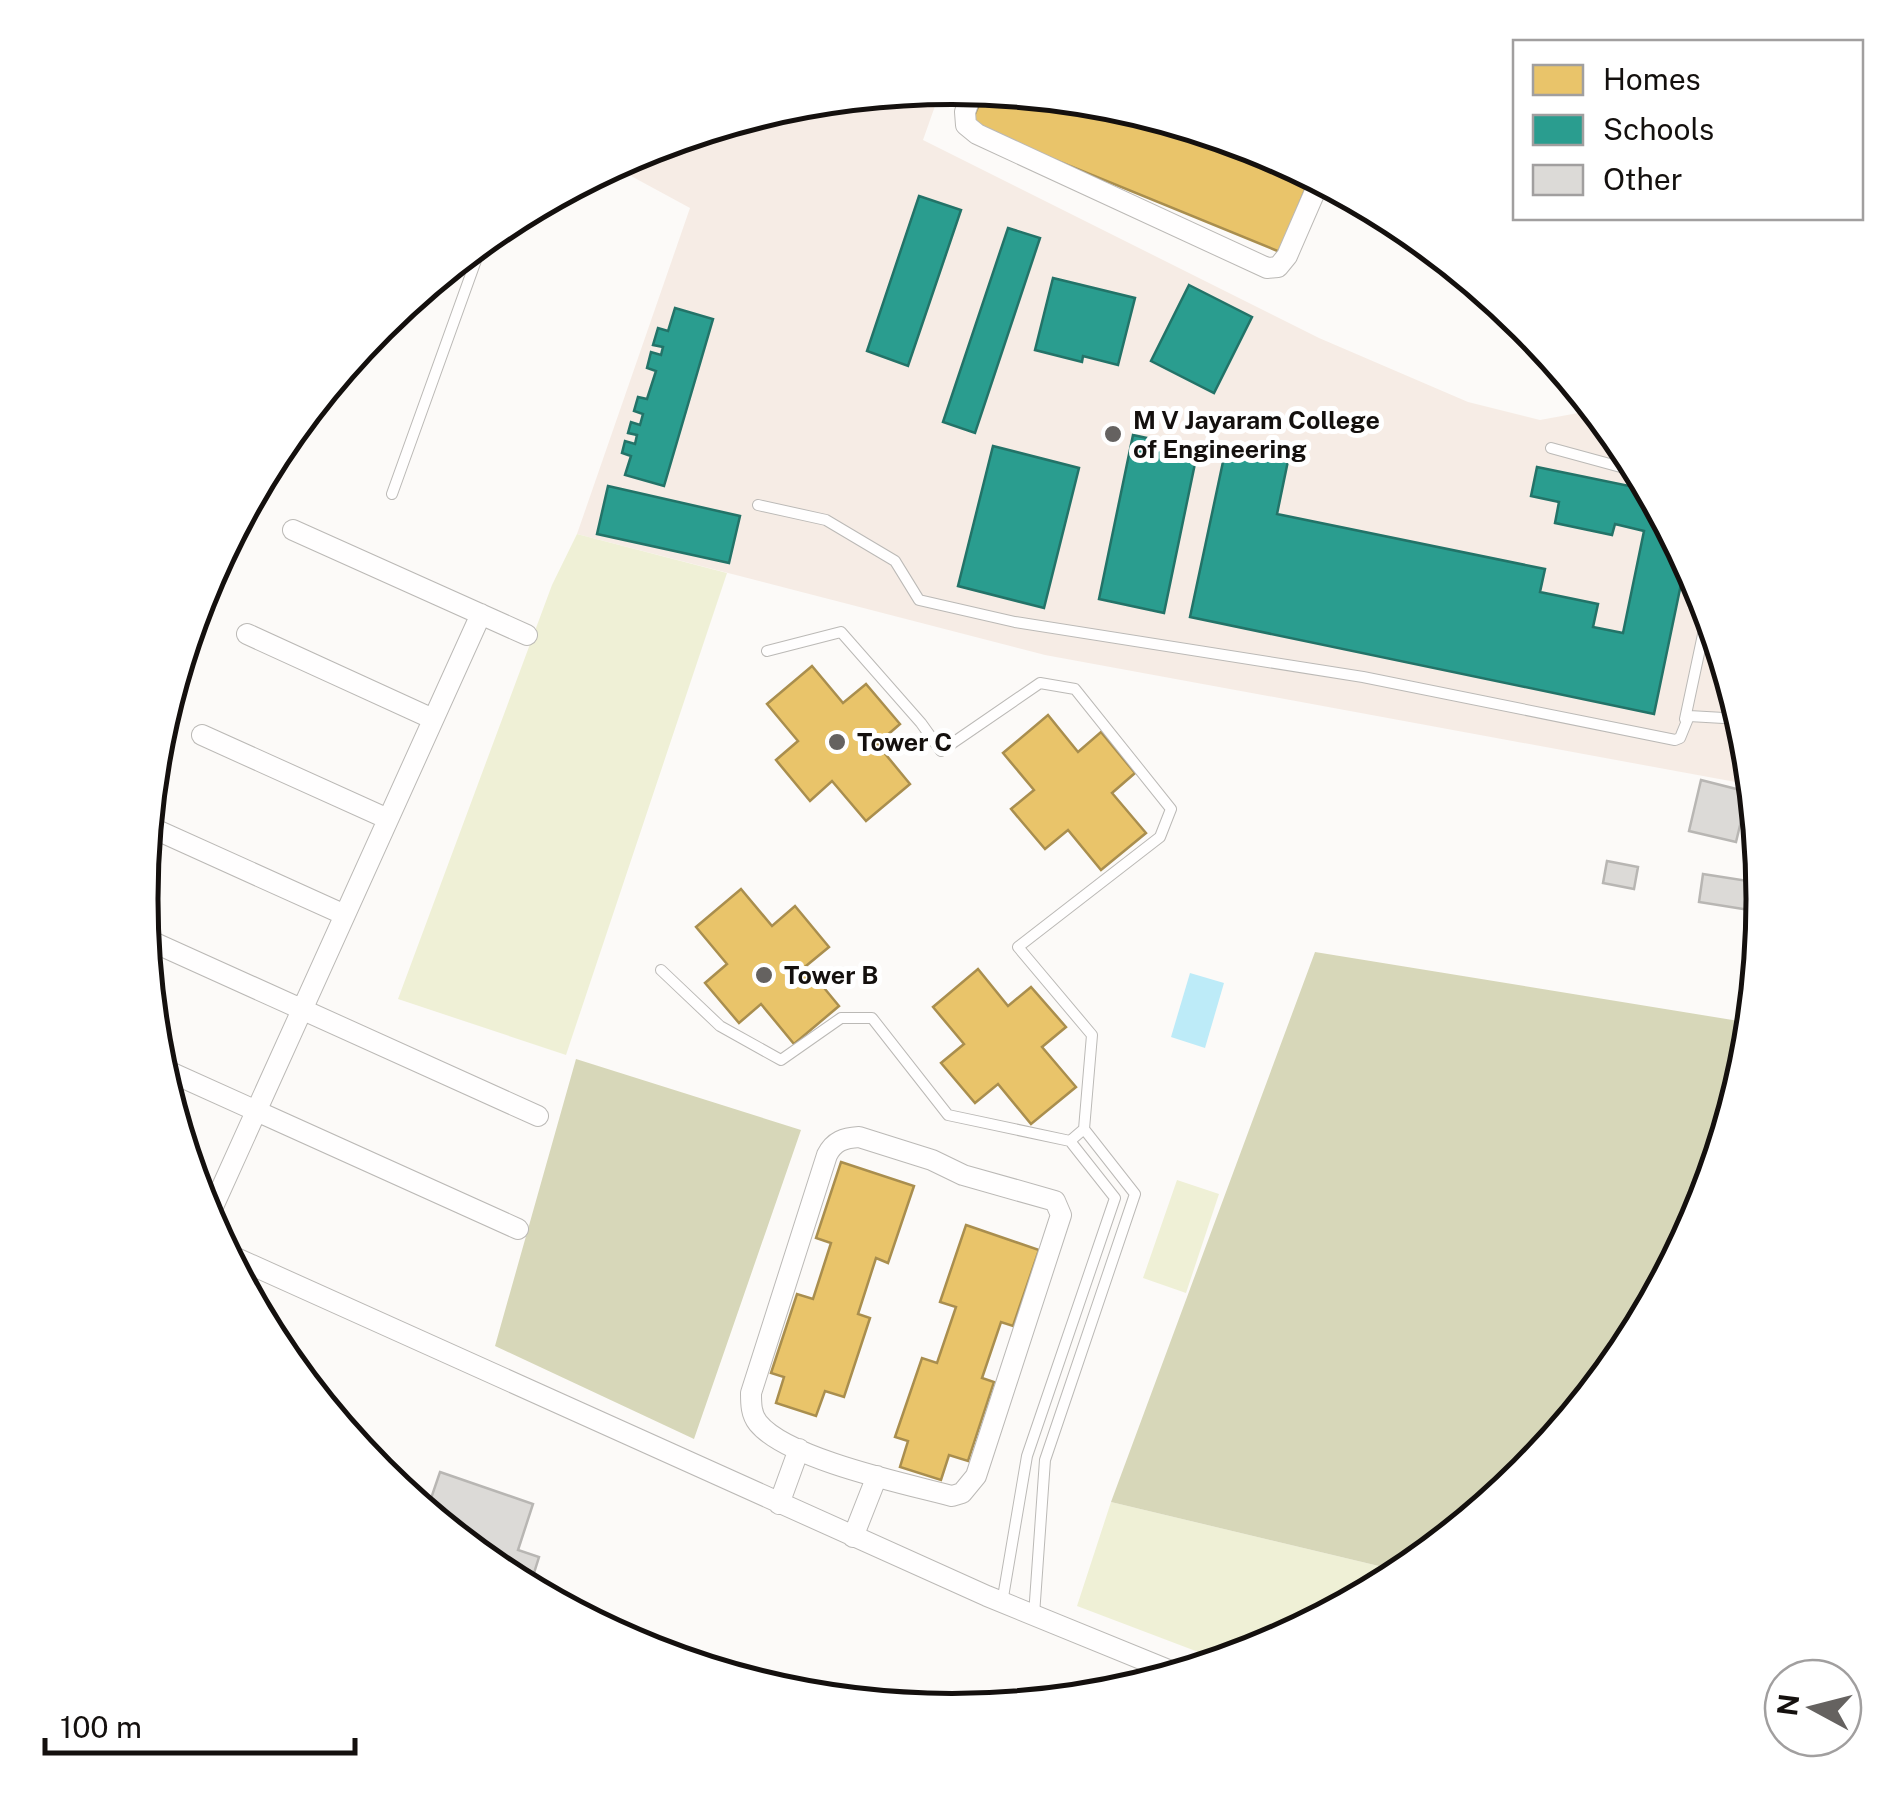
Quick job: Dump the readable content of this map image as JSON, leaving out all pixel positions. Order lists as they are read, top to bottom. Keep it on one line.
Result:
{"places":["M V Jayaram College of Engineering","Tower C","Tower B"],"legend":["Homes","Schools","Other"],"scale_bar":"100 m","north":"left"}
